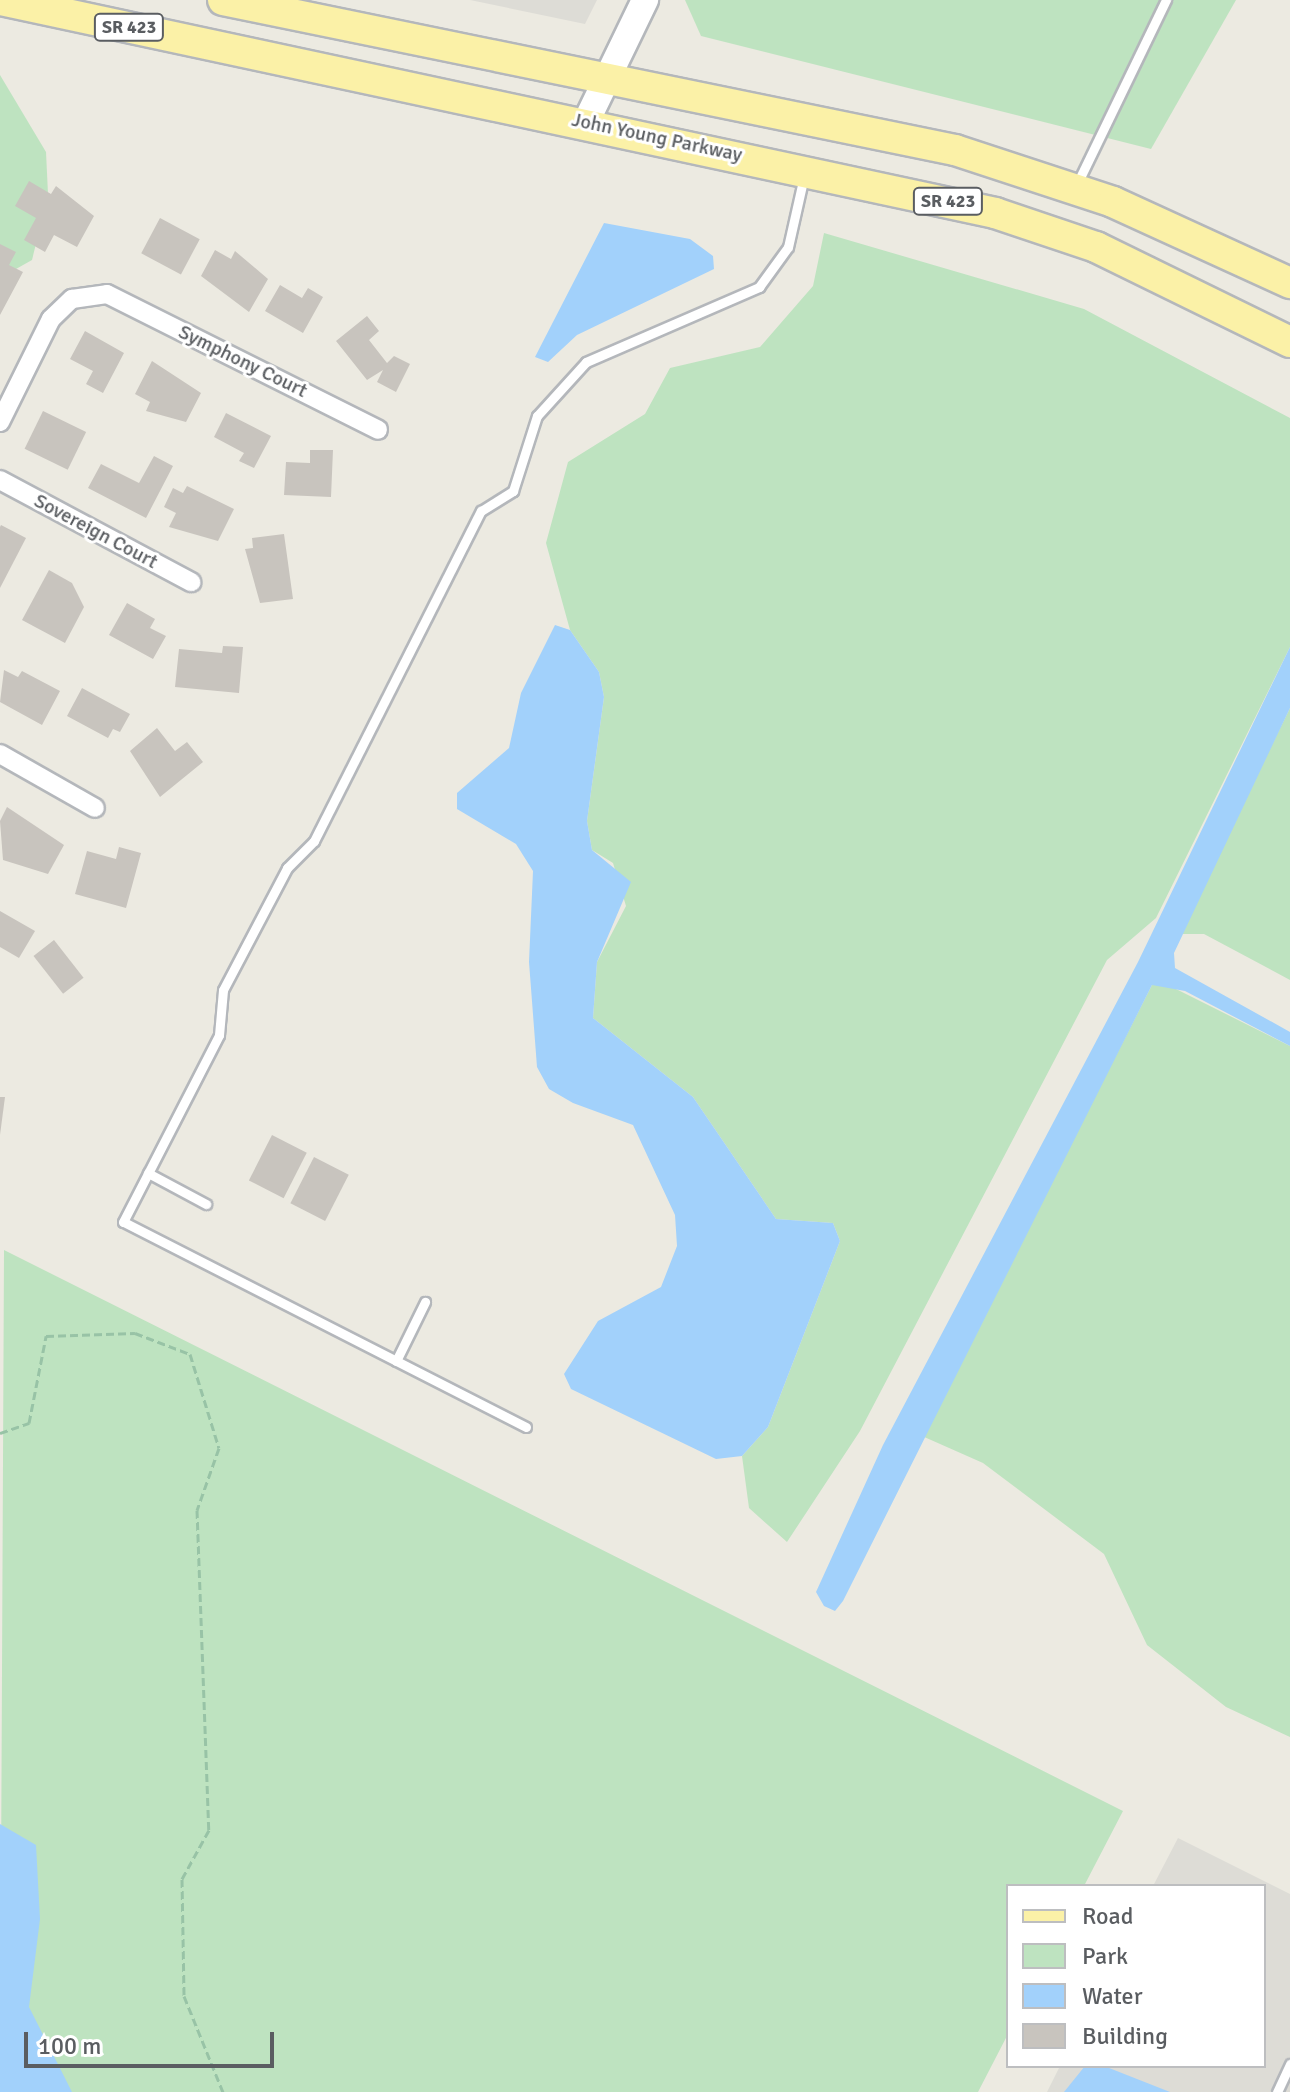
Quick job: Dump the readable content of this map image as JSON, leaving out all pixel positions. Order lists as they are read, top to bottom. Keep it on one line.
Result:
{"streets":{"main road":["SR 423","John Young Parkway"],"street":["Symphony Court","Sovereign Court"]},"legend":["Road","Park","Water","Building"],"scale_bar":"100 m"}
